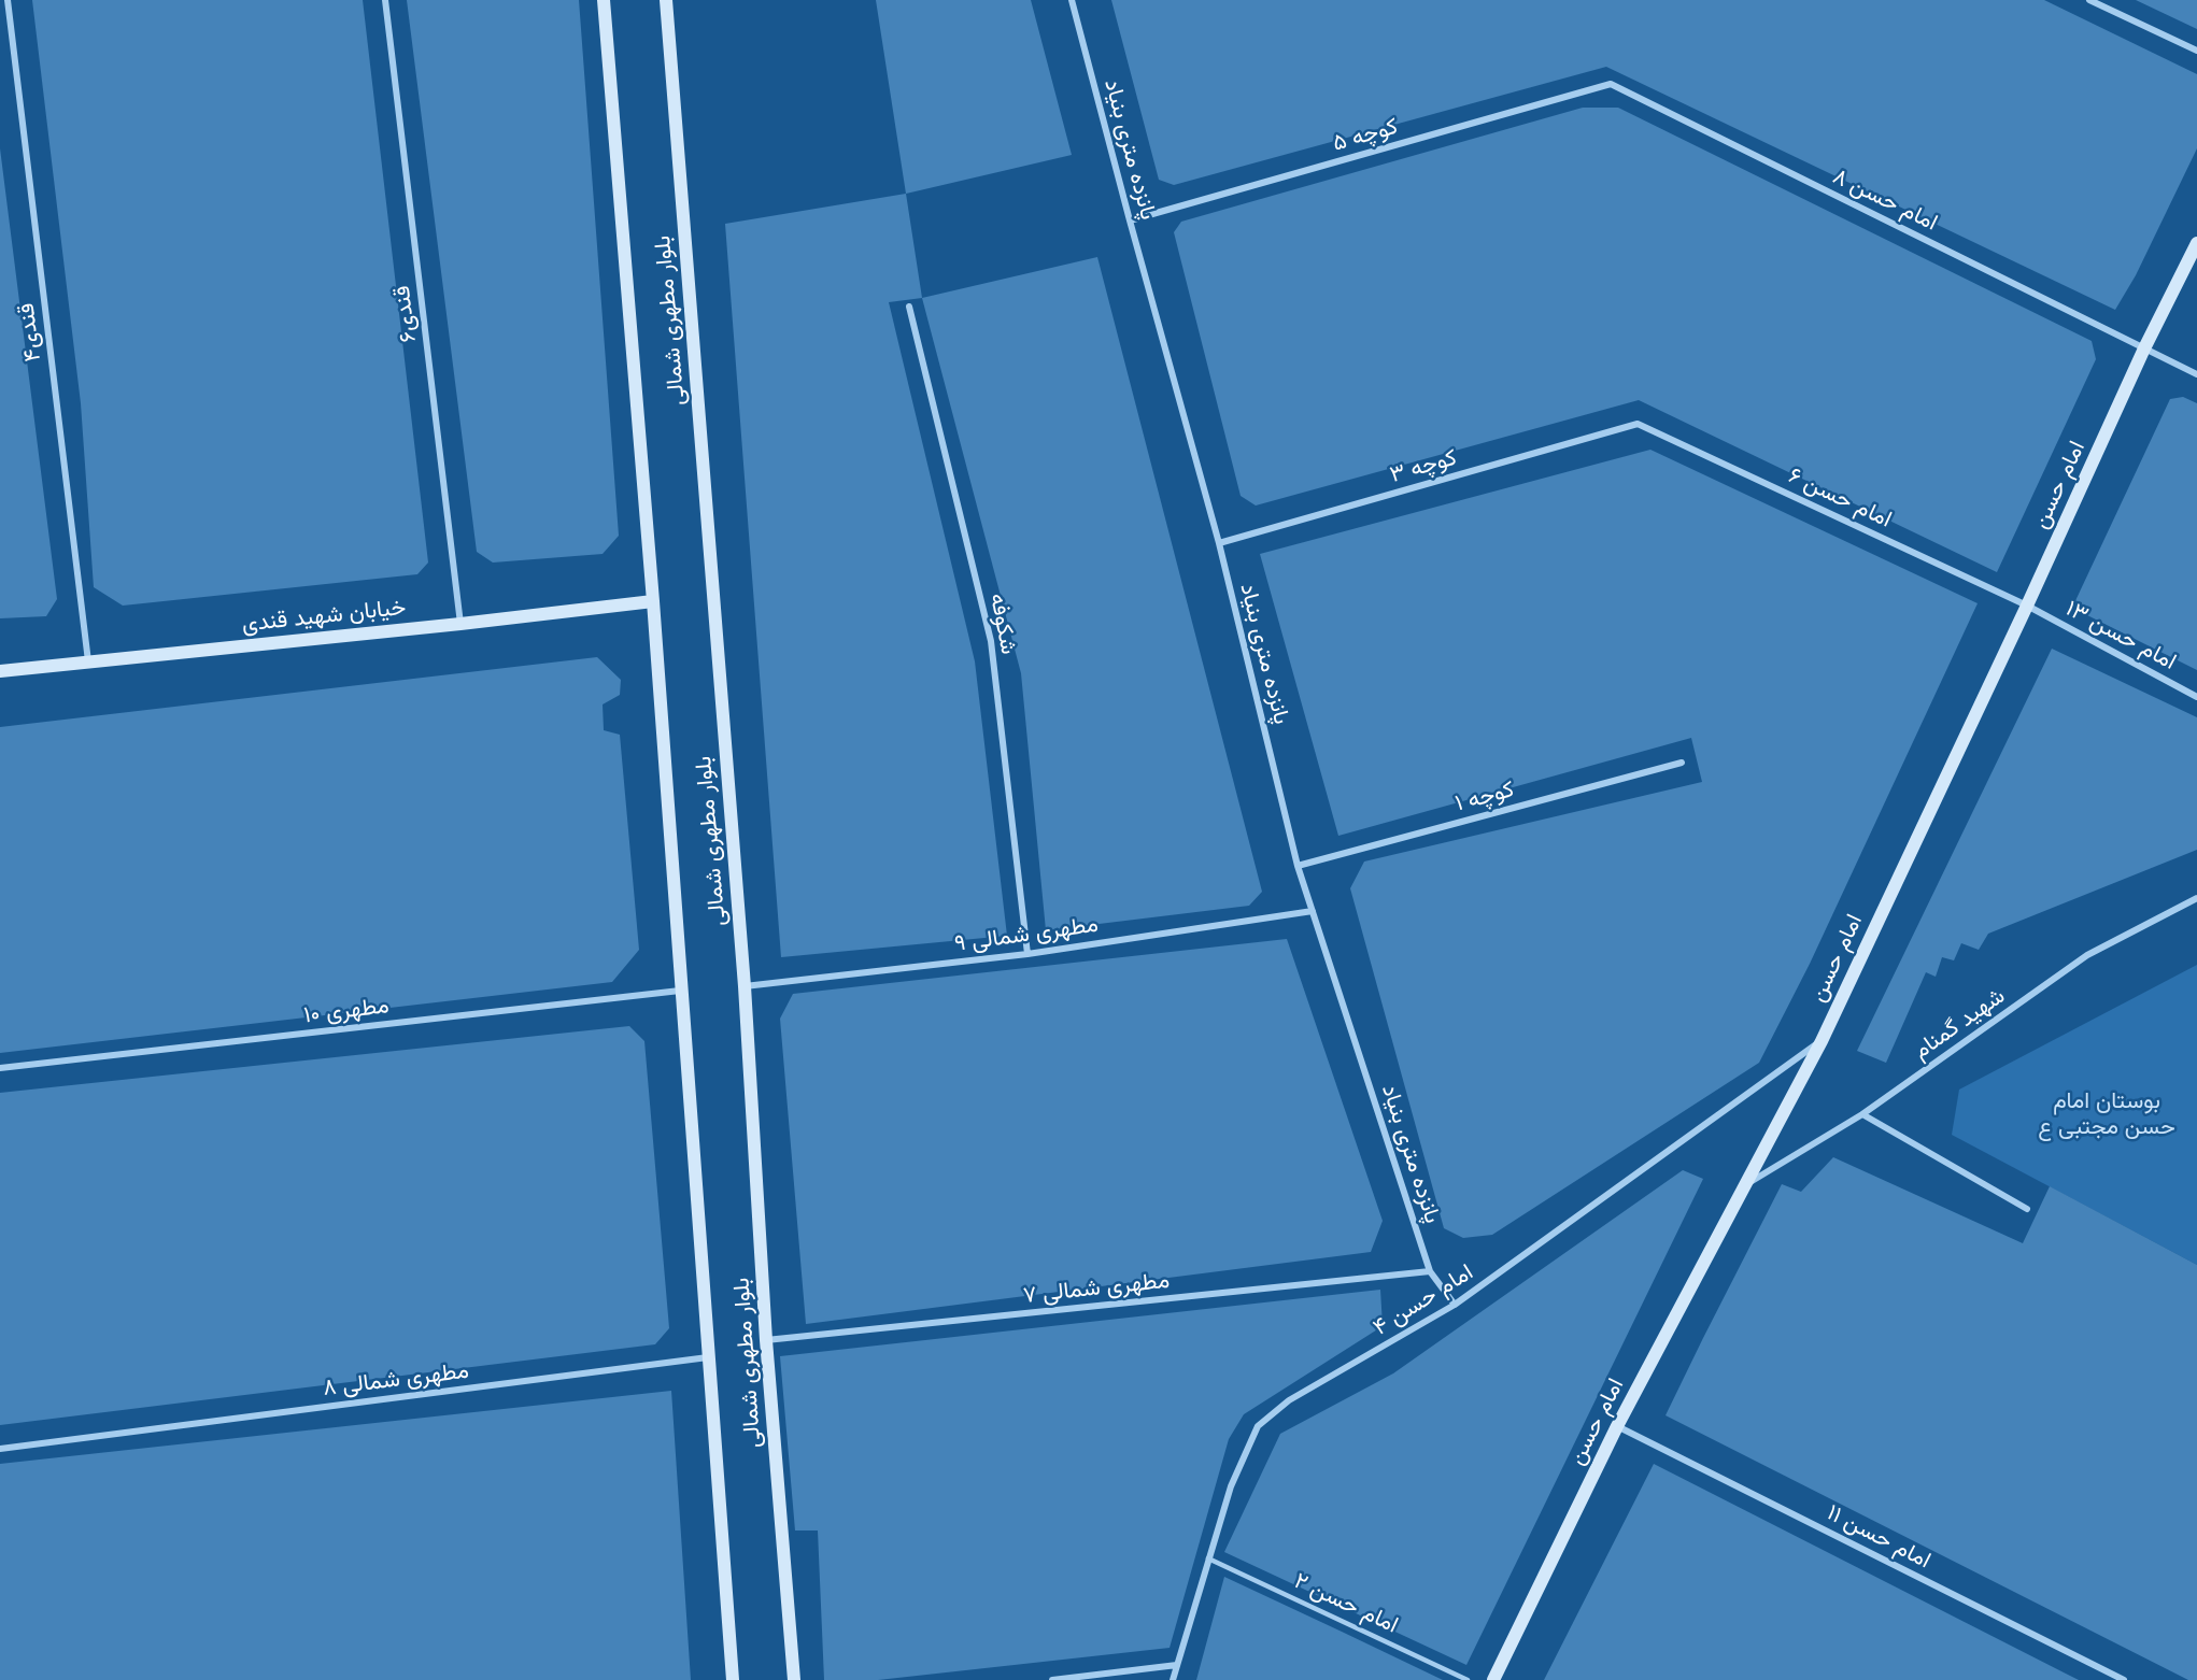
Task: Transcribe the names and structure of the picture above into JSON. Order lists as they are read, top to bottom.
{
  "streets": {
    "street": [
      "کوچه ۵",
      "پانزده متری بنیاد",
      "امام حسن ۸",
      "قندی۶",
      "بلوار مطهری شمالی",
      "قندی۴",
      "کوچه ۳",
      "امام حسن",
      "امام حسن ۶",
      "خیابان شهید قندی",
      "شکوفه",
      "امام حسن ۱۳",
      "کوچه ۱",
      "مطهری شمالی ۹",
      "مطهری ۱۰",
      "شهید گمنام",
      "مطهری شمالی ۷",
      "امام حسن ۴",
      "مطهری شمالی ۸",
      "امام حسن ۱۱"
    ],
    "lane": ["امام حسن ۲"]
  },
  "crossings": [
    ["کوچه ۵", "پانزده متری بنیاد"],
    ["کوچه ۵", "امام حسن ۸"],
    ["پانزده متری بنیاد", "کوچه ۳"],
    ["پانزده متری بنیاد", "کوچه ۱"],
    ["پانزده متری بنیاد", "مطهری شمالی ۹"],
    ["پانزده متری بنیاد", "مطهری شمالی ۷"],
    ["پانزده متری بنیاد", "امام حسن ۴"],
    ["امام حسن ۸", "امام حسن"],
    ["قندی۶", "خیابان شهید قندی"],
    ["بلوار مطهری شمالی", "خیابان شهید قندی"],
    ["بلوار مطهری شمالی", "مطهری شمالی ۹"],
    ["بلوار مطهری شمالی", "مطهری ۱۰"],
    ["بلوار مطهری شمالی", "مطهری شمالی ۷"],
    ["بلوار مطهری شمالی", "مطهری شمالی ۸"],
    ["قندی۴", "خیابان شهید قندی"],
    ["کوچه ۳", "امام حسن ۶"],
    ["امام حسن", "امام حسن ۶"],
    ["امام حسن", "امام حسن ۱۳"],
    ["امام حسن", "شهید گمنام"],
    ["امام حسن", "امام حسن ۴"],
    ["امام حسن", "امام حسن ۱۱"],
    ["امام حسن ۶", "امام حسن ۱۳"],
    ["شکوفه", "مطهری شمالی ۹"],
    ["امام حسن ۴", "امام حسن ۲"]
  ],
  "parks": ["بوستان امام حسن مجتبی ع"]
}
